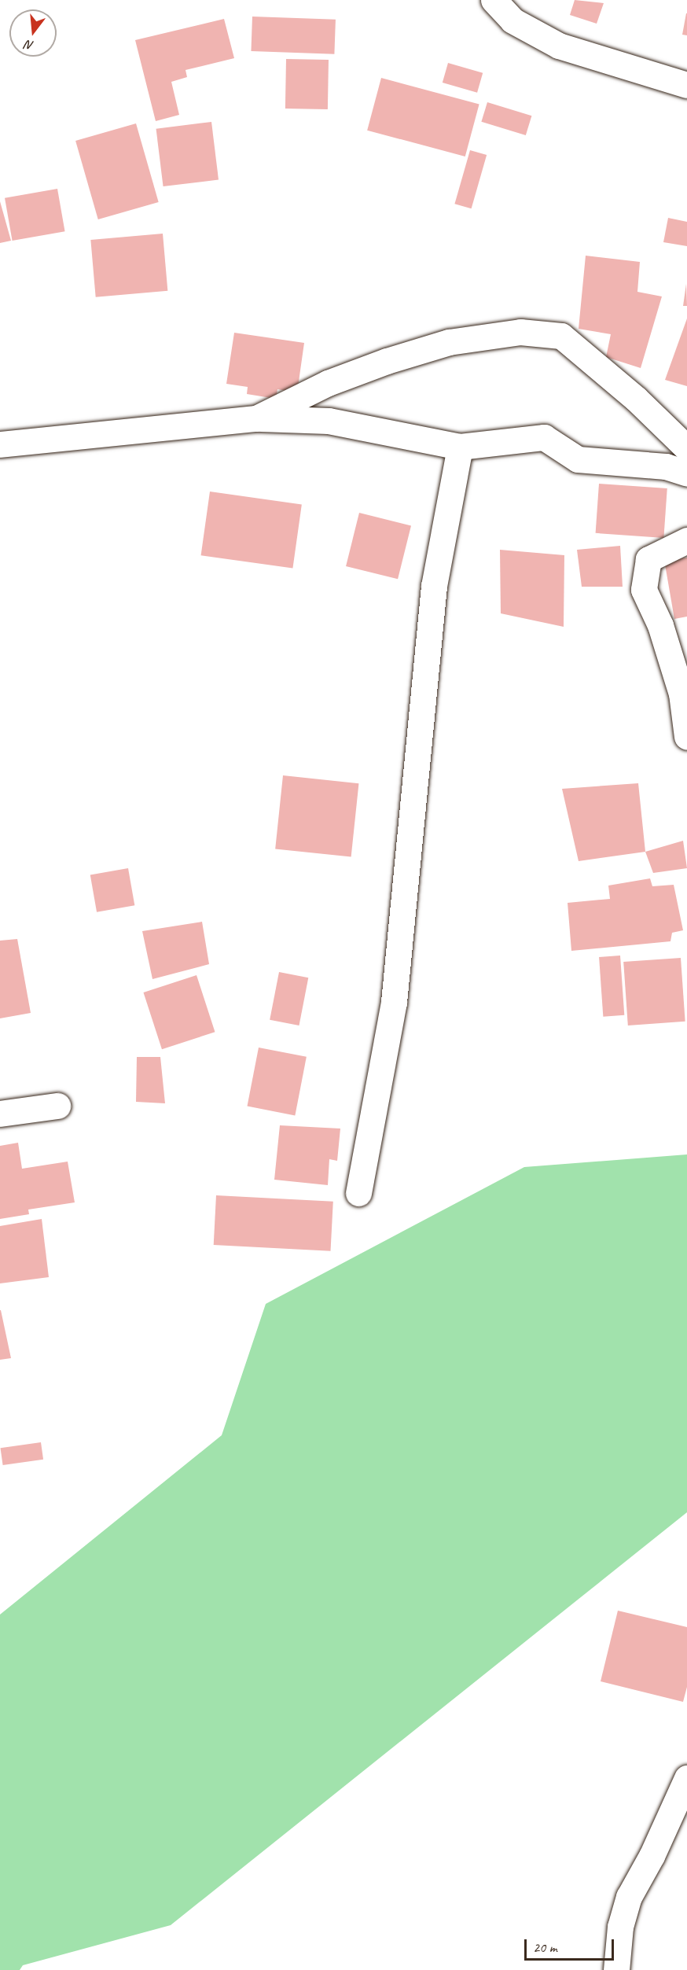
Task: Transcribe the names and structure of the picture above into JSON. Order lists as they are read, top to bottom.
{
  "scale_bar": "20 m",
  "north": "bottom"
}
